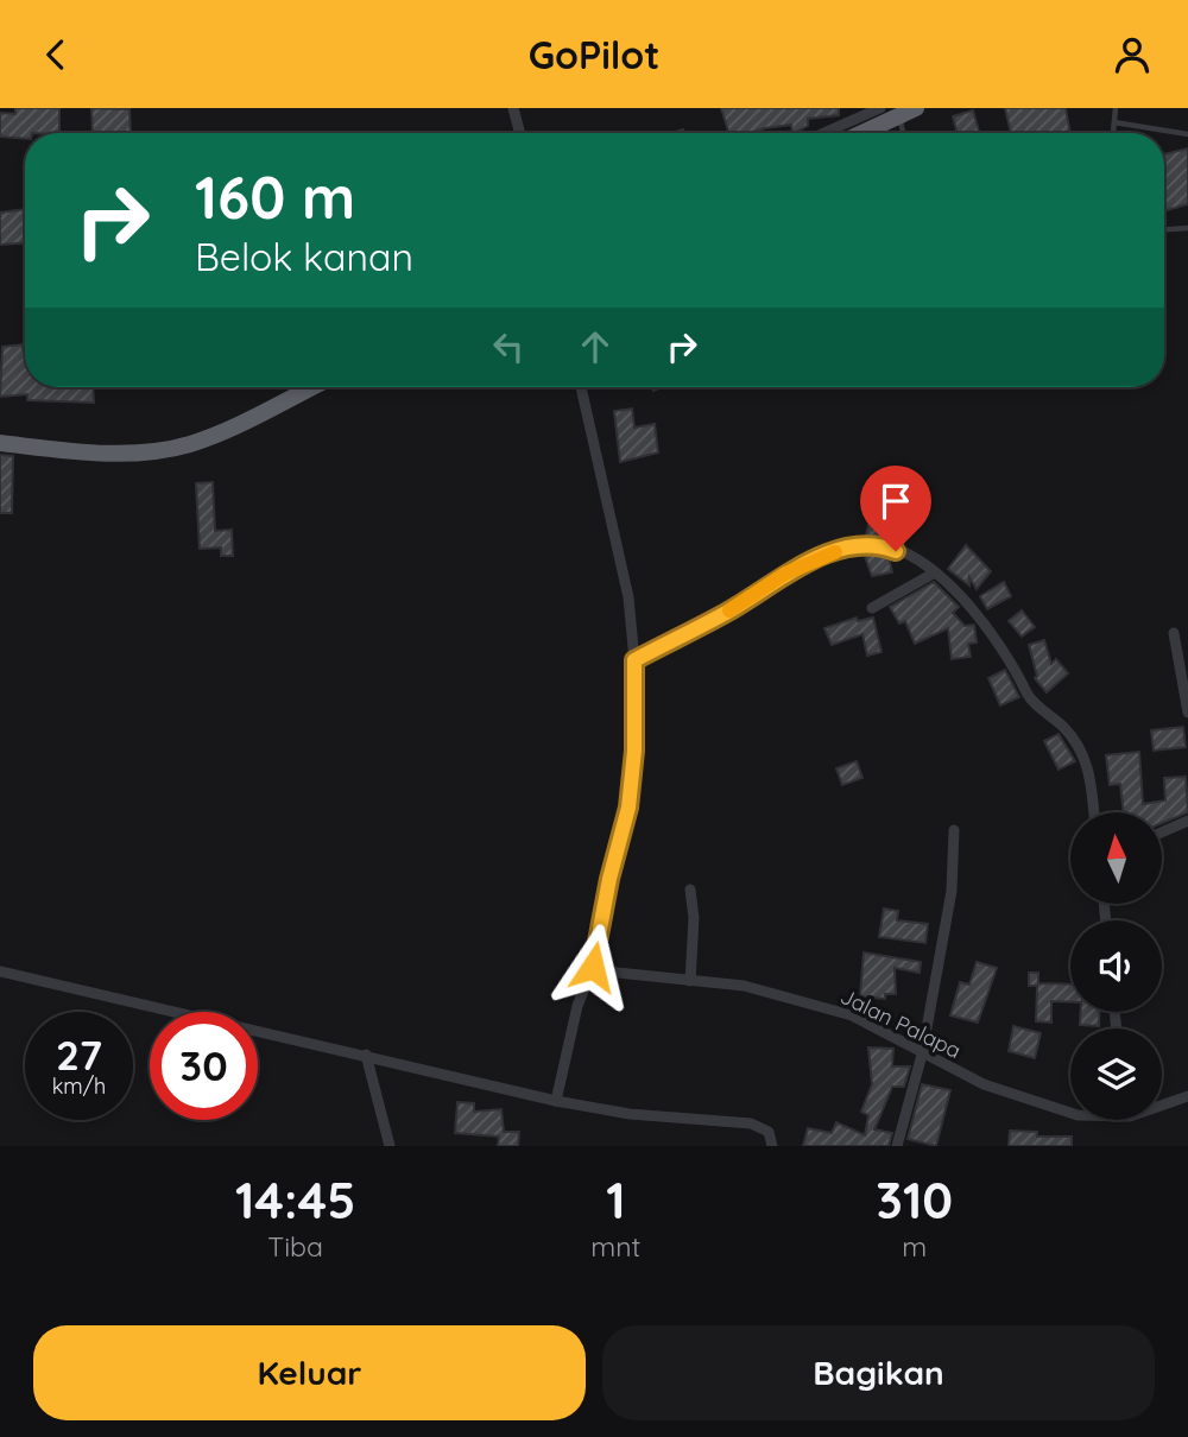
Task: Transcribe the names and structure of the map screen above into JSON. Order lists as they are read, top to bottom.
{
  "streets": {
    "street": ["Jalan Palapa"]
  },
  "north": "top",
  "page": {
    "header": "GoPilot",
    "turn": ["160 m", "Belok kanan"],
    "speed": "27 km/h",
    "limit": "30",
    "eta": [
      "14:45",
      "Tiba",
      "1",
      "mnt",
      "310",
      "m"
    ],
    "buttons": ["Keluar", "Bagikan"]
  }
}
